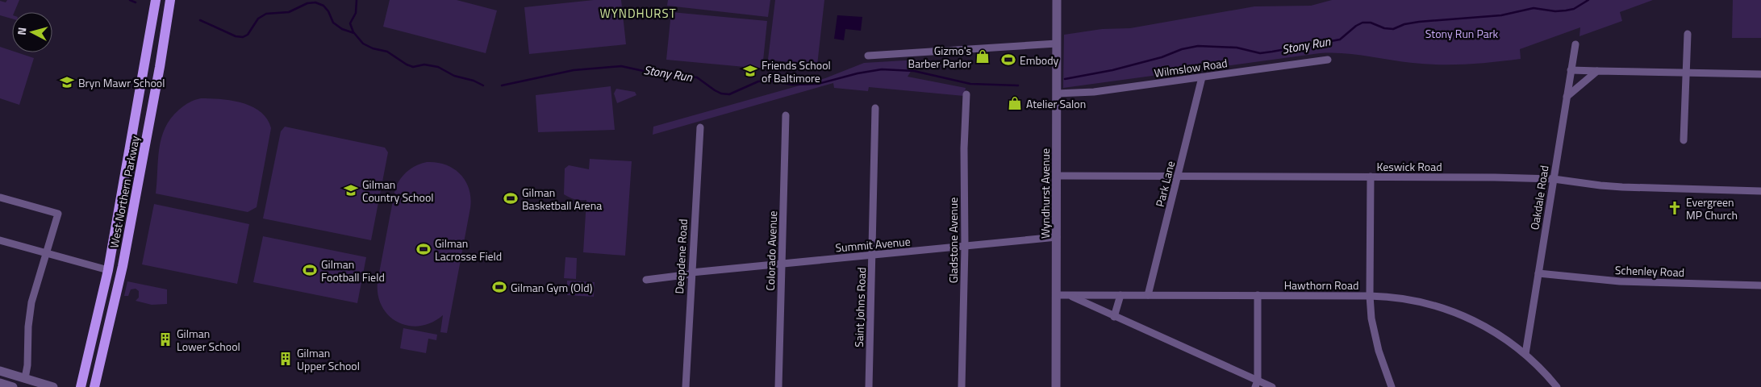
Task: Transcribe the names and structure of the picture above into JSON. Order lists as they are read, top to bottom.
{
  "streets": {
    "main road": ["West Northern Parkway"],
    "street": [
      "Wilmslow Road",
      "Keswick Road",
      "Park Lane",
      "Wyndhurst Avenue",
      "Oakdale Road",
      "Gladstone Avenue",
      "Summit Avenue",
      "Colorado Avenue",
      "Deepdene Road",
      "Schenley Road",
      "Hawthorn Road",
      "Saint Johns Road"
    ]
  },
  "crossings": [
    ["Wilmslow Road", "Park Lane"],
    ["Wilmslow Road", "Wyndhurst Avenue"],
    ["Keswick Road", "Park Lane"],
    ["Keswick Road", "Wyndhurst Avenue"],
    ["Keswick Road", "Oakdale Road"],
    ["Park Lane", "Hawthorn Road"],
    ["Wyndhurst Avenue", "Summit Avenue"],
    ["Wyndhurst Avenue", "Hawthorn Road"],
    ["Oakdale Road", "Schenley Road"],
    ["Oakdale Road", "Hawthorn Road"],
    ["Gladstone Avenue", "Summit Avenue"],
    ["Summit Avenue", "Colorado Avenue"],
    ["Summit Avenue", "Deepdene Road"],
    ["Summit Avenue", "Saint Johns Road"]
  ],
  "districts": ["WYNDHURST"],
  "water": ["Stony Run"],
  "parks": ["Stony Run Park"],
  "places": {
    "shop": ["Gizmo's Barber Parlor", "Atelier Salon"],
    "sports": [
      "Embody",
      "Gilman Basketball Arena",
      "Gilman Lacrosse Field",
      "Gilman Football Field",
      "Gilman Gym (Old)"
    ],
    "school or university": ["Friends School of Baltimore", "Bryn Mawr School", "Gilman Country School"],
    "church": ["Evergreen MP Church"],
    "building": ["Gilman Lower School", "Gilman Upper School"]
  },
  "north": "left"
}
